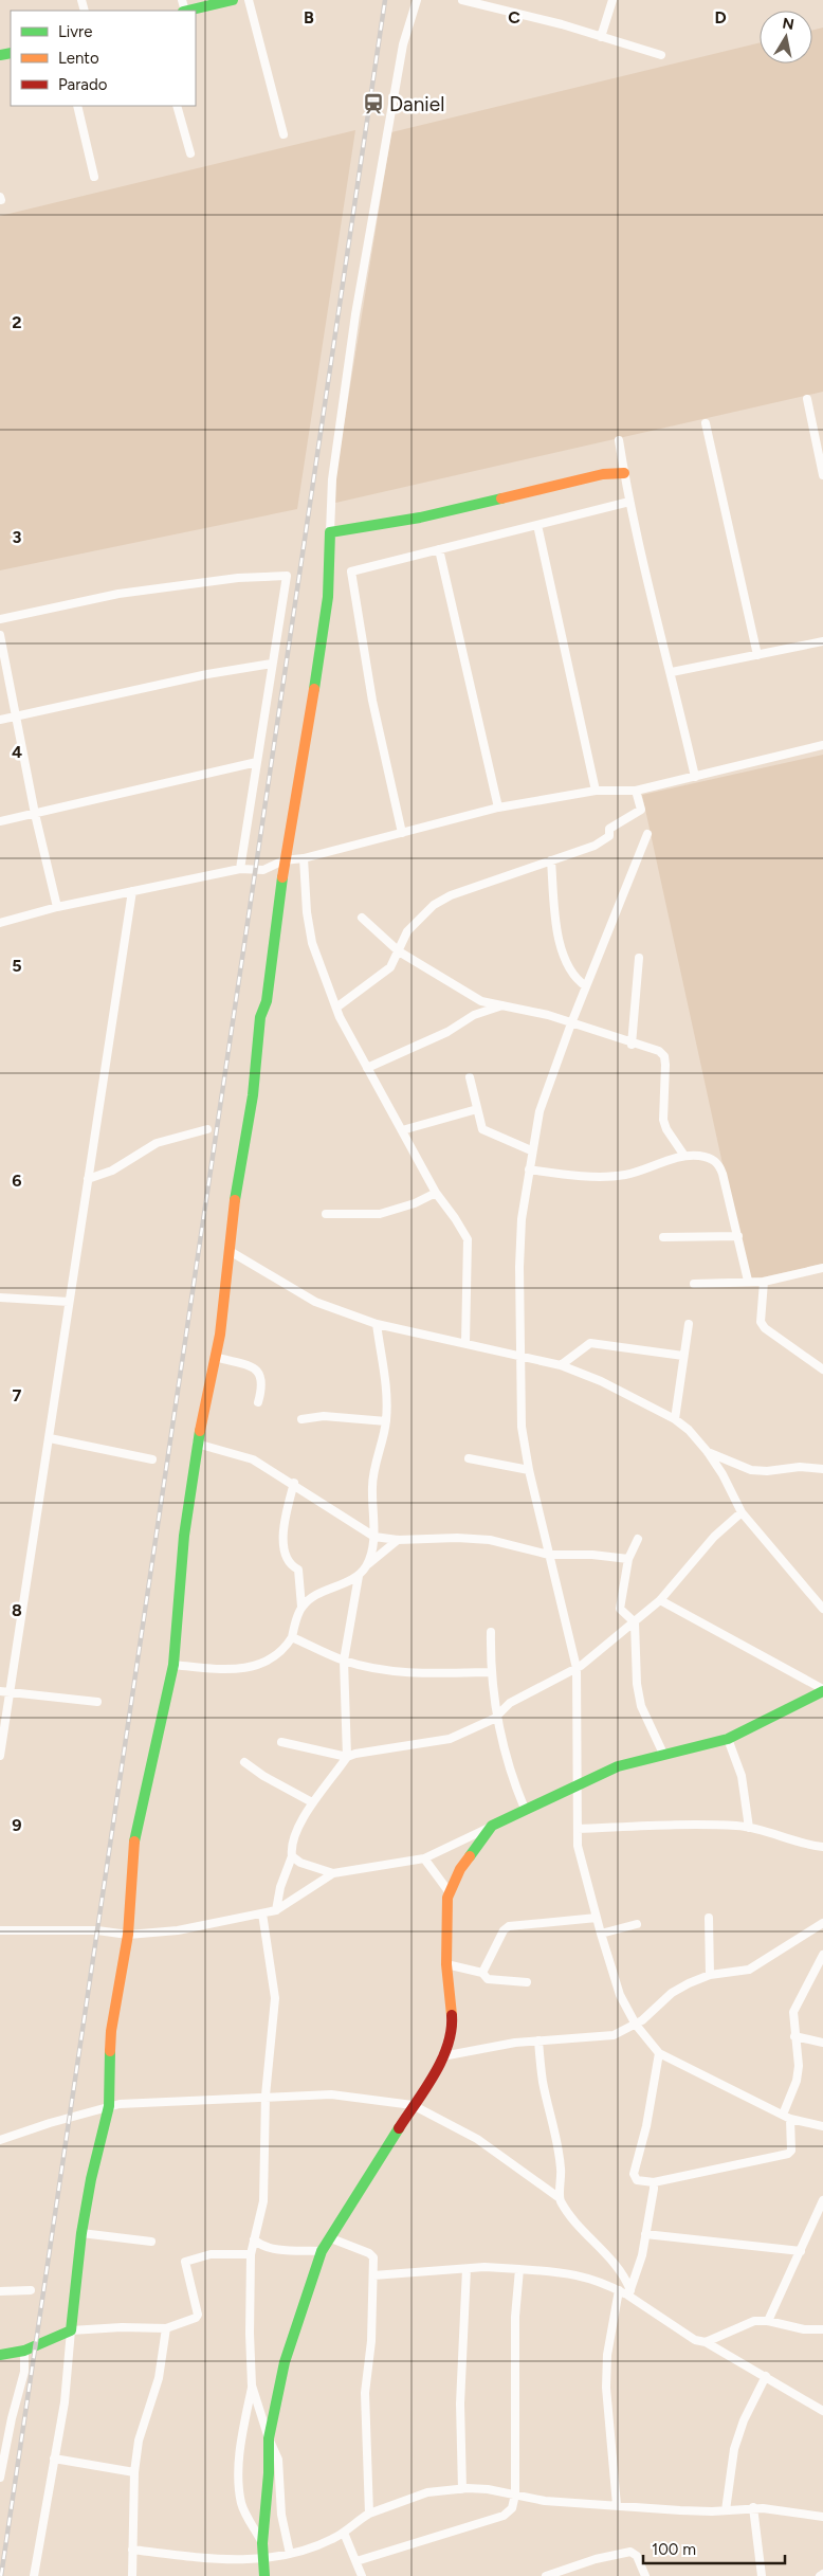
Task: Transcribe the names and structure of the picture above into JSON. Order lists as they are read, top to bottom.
{
  "places": {
    "station": ["Daniel"]
  },
  "legend": ["Livre", "Lento", "Parado"],
  "scale_bar": "100 m",
  "north": "top",
  "grid": {
    "columns": ["B", "C", "D"],
    "rows": [
      "2",
      "3",
      "4",
      "5",
      "6",
      "7",
      "8",
      "9"
    ]
  }
}
